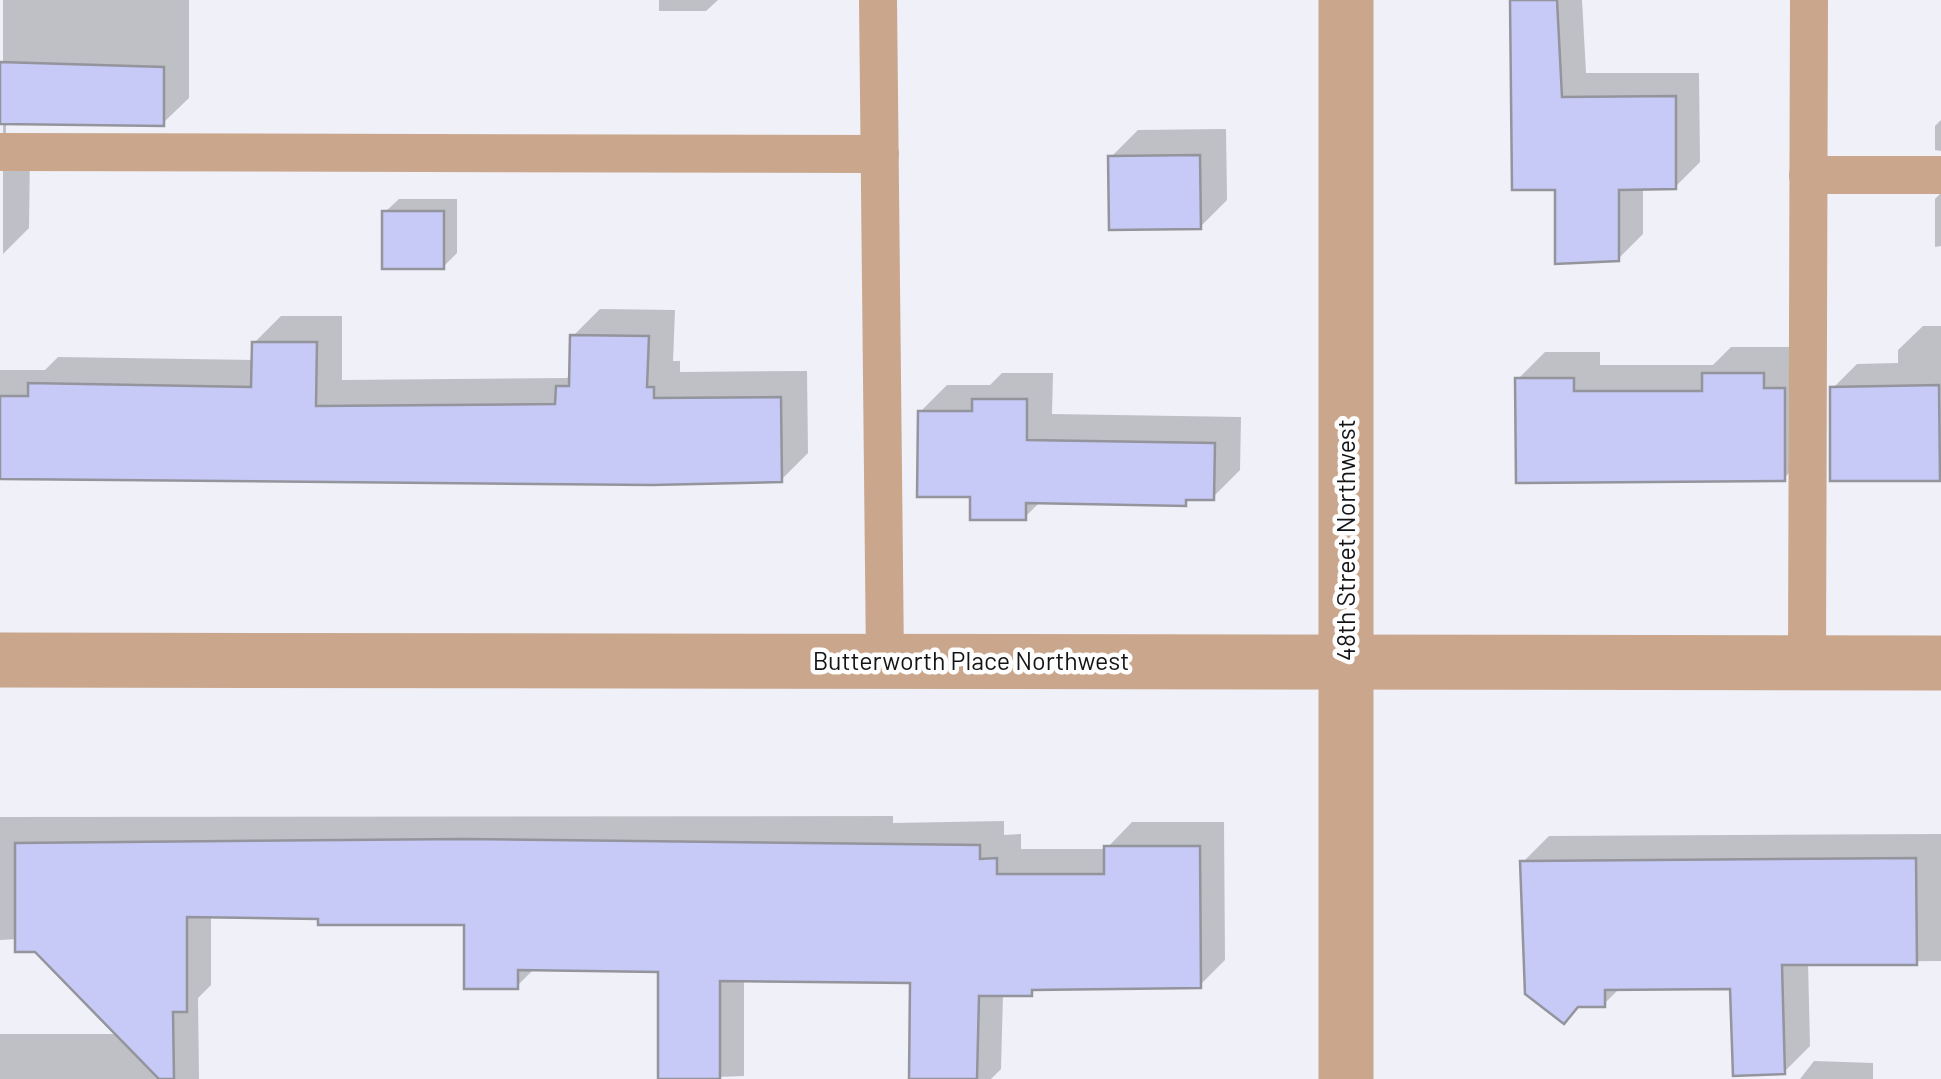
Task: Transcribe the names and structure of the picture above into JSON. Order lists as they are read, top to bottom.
{
  "streets": {
    "street": ["48th Street Northwest", "Butterworth Place Northwest"]
  },
  "crossings": [
    ["48th Street Northwest", "Butterworth Place Northwest"]
  ]
}
